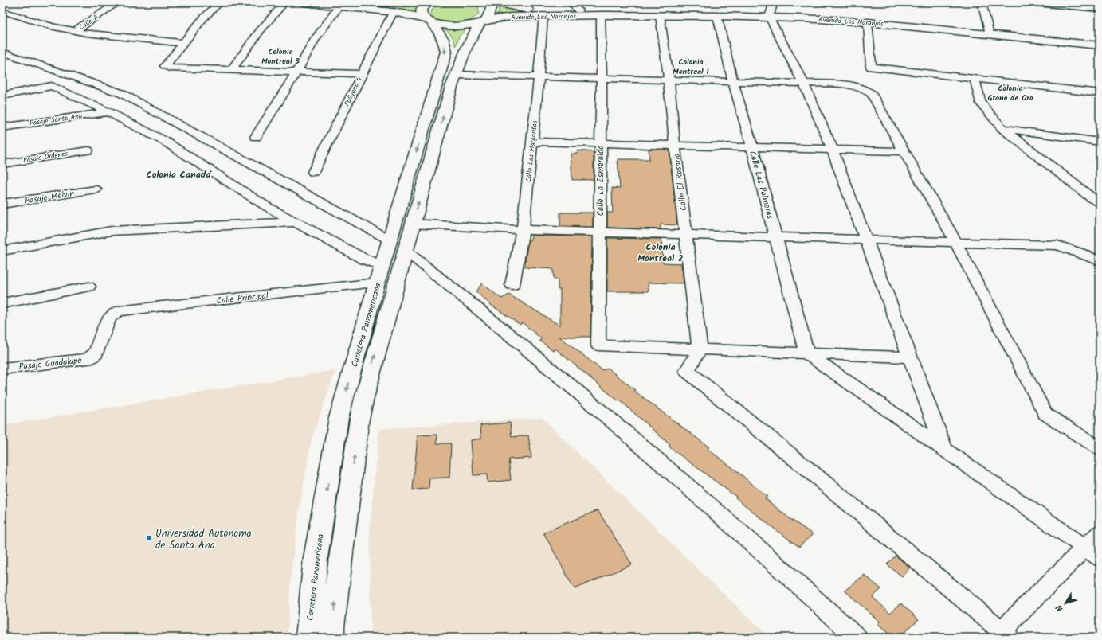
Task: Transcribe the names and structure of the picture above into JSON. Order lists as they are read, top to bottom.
{
  "streets": {
    "main road": ["Avenida Los Naranjos", "Carretera Panamericana"],
    "street": [
      "Calle A",
      "Poligono 4",
      "Pasaje Santa Ana",
      "Calle Las Margaritas",
      "Pasaje Órdenes",
      "Calle La Esmeralda",
      "Calle El Rosario",
      "Calle Las Palmeras",
      "Pasaje Melvin",
      "Calle Principal",
      "Pasaje Guadalupe"
    ]
  },
  "crossings": [
    ["Avenida Los Naranjos", "Poligono 4"],
    ["Avenida Los Naranjos", "Calle Las Margaritas"],
    ["Avenida Los Naranjos", "Calle La Esmeralda"],
    ["Avenida Los Naranjos", "Calle El Rosario"],
    ["Avenida Los Naranjos", "Calle Las Palmeras"],
    ["Avenida Los Naranjos", "Carretera Panamericana"],
    ["Calle La Esmeralda", "Calle El Rosario"],
    ["Calle Principal", "Carretera Panamericana"],
    ["Calle Principal", "Pasaje Guadalupe"]
  ],
  "districts": [
    "Colonia Montreal 3",
    "Colonia Montreal 1",
    "Colonia Grano de Oro",
    "Colonia Canadá",
    "Colonia Montreal 2"
  ],
  "places": ["Universidad Autonoma de Santa Ana"],
  "north": "bottom left"
}
